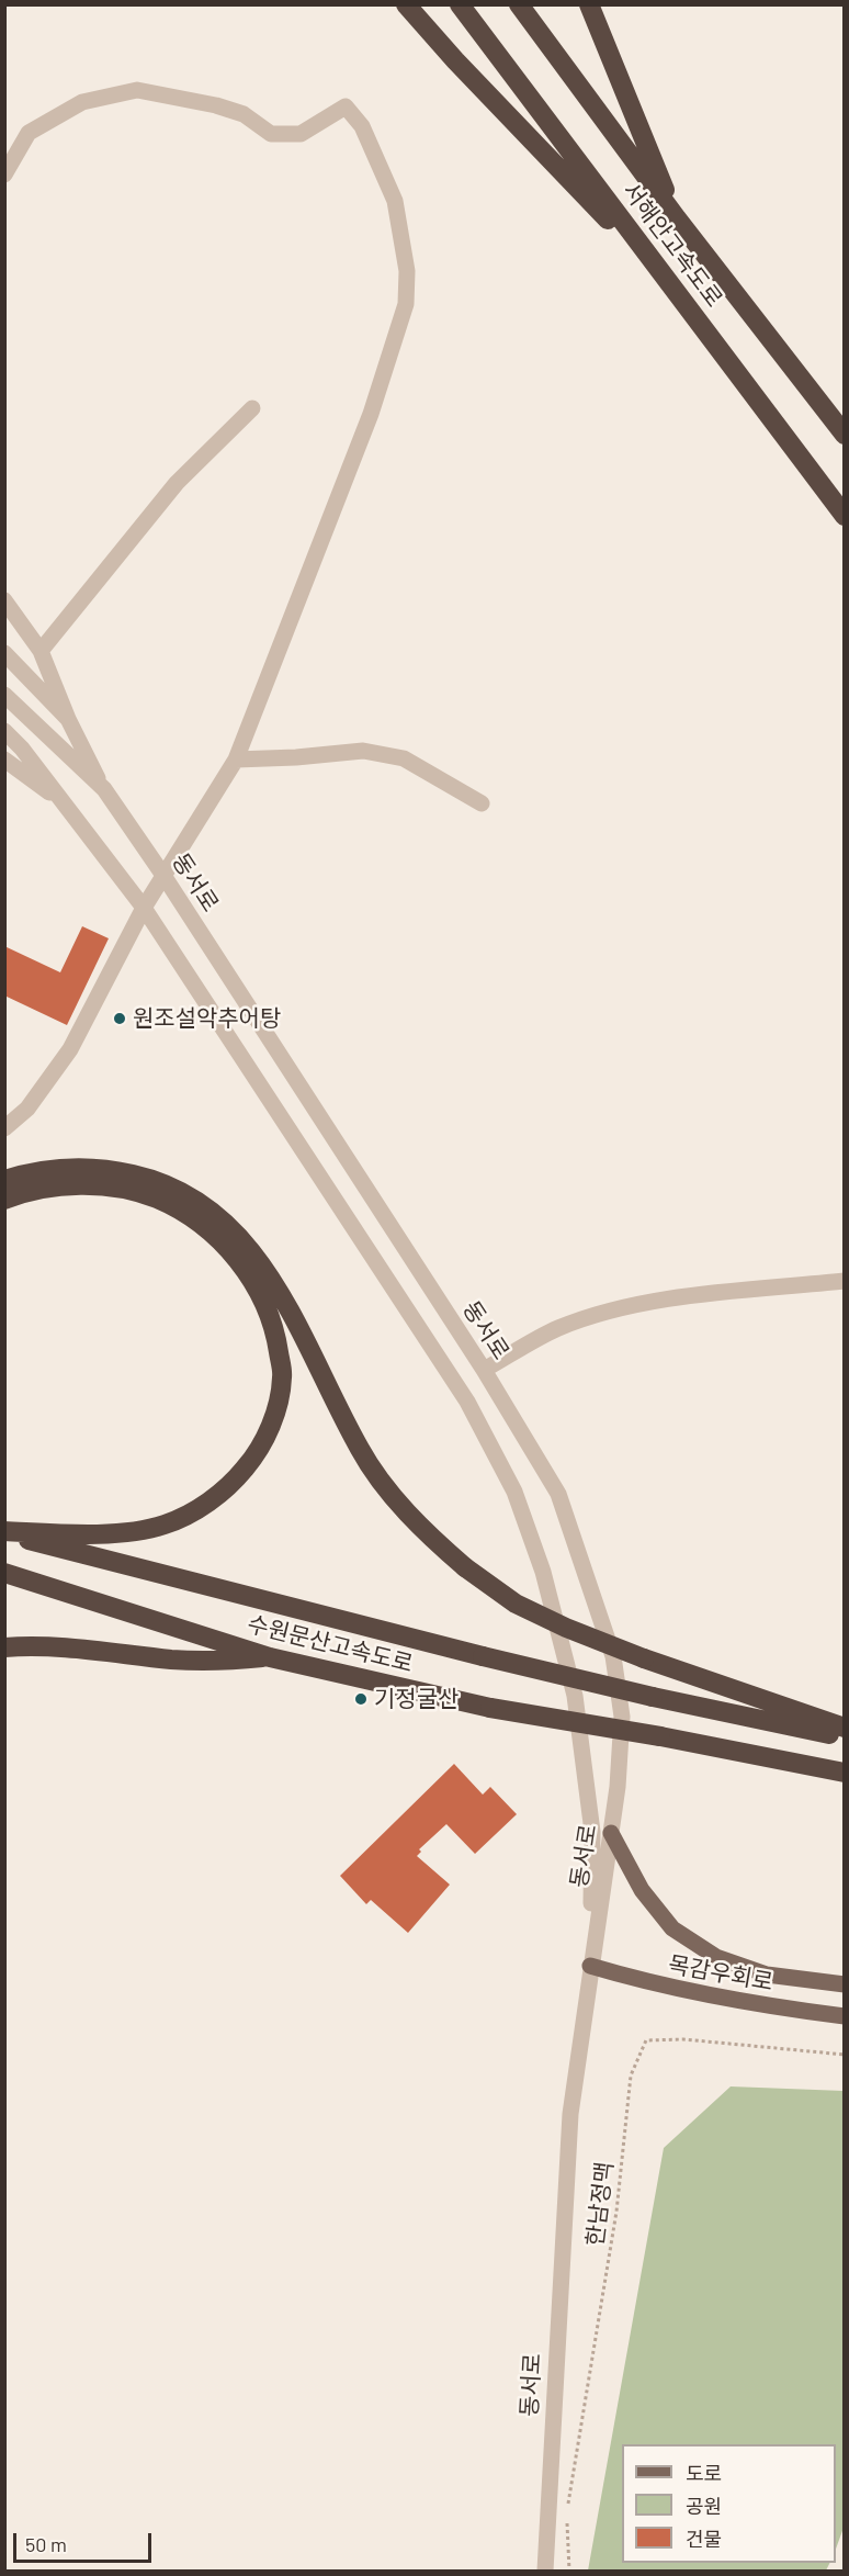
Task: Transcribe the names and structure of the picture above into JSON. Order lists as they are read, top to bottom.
{
  "streets": {
    "highway": ["서해안고속도로", "수원문산고속도로"],
    "main road": ["목감우회로"],
    "street": ["동서로"],
    "path": ["한남정맥"]
  },
  "crossings": [
    ["동서로", "목감우회로"]
  ],
  "places": ["원조설악추어탕", "기정굴산"],
  "legend": ["도로", "공원", "건물"],
  "scale_bar": "50 m"
}
